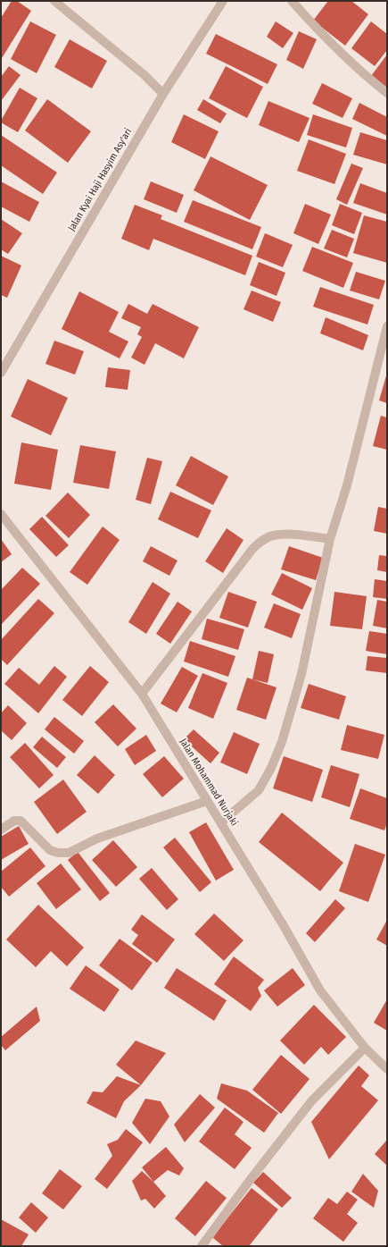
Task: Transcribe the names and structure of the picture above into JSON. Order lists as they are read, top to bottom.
{
  "streets": {
    "street": ["Jalan Kyai Haji Hasyim Asy'ari", "Jalan Mohammad Nurjaki"]
  }
}
